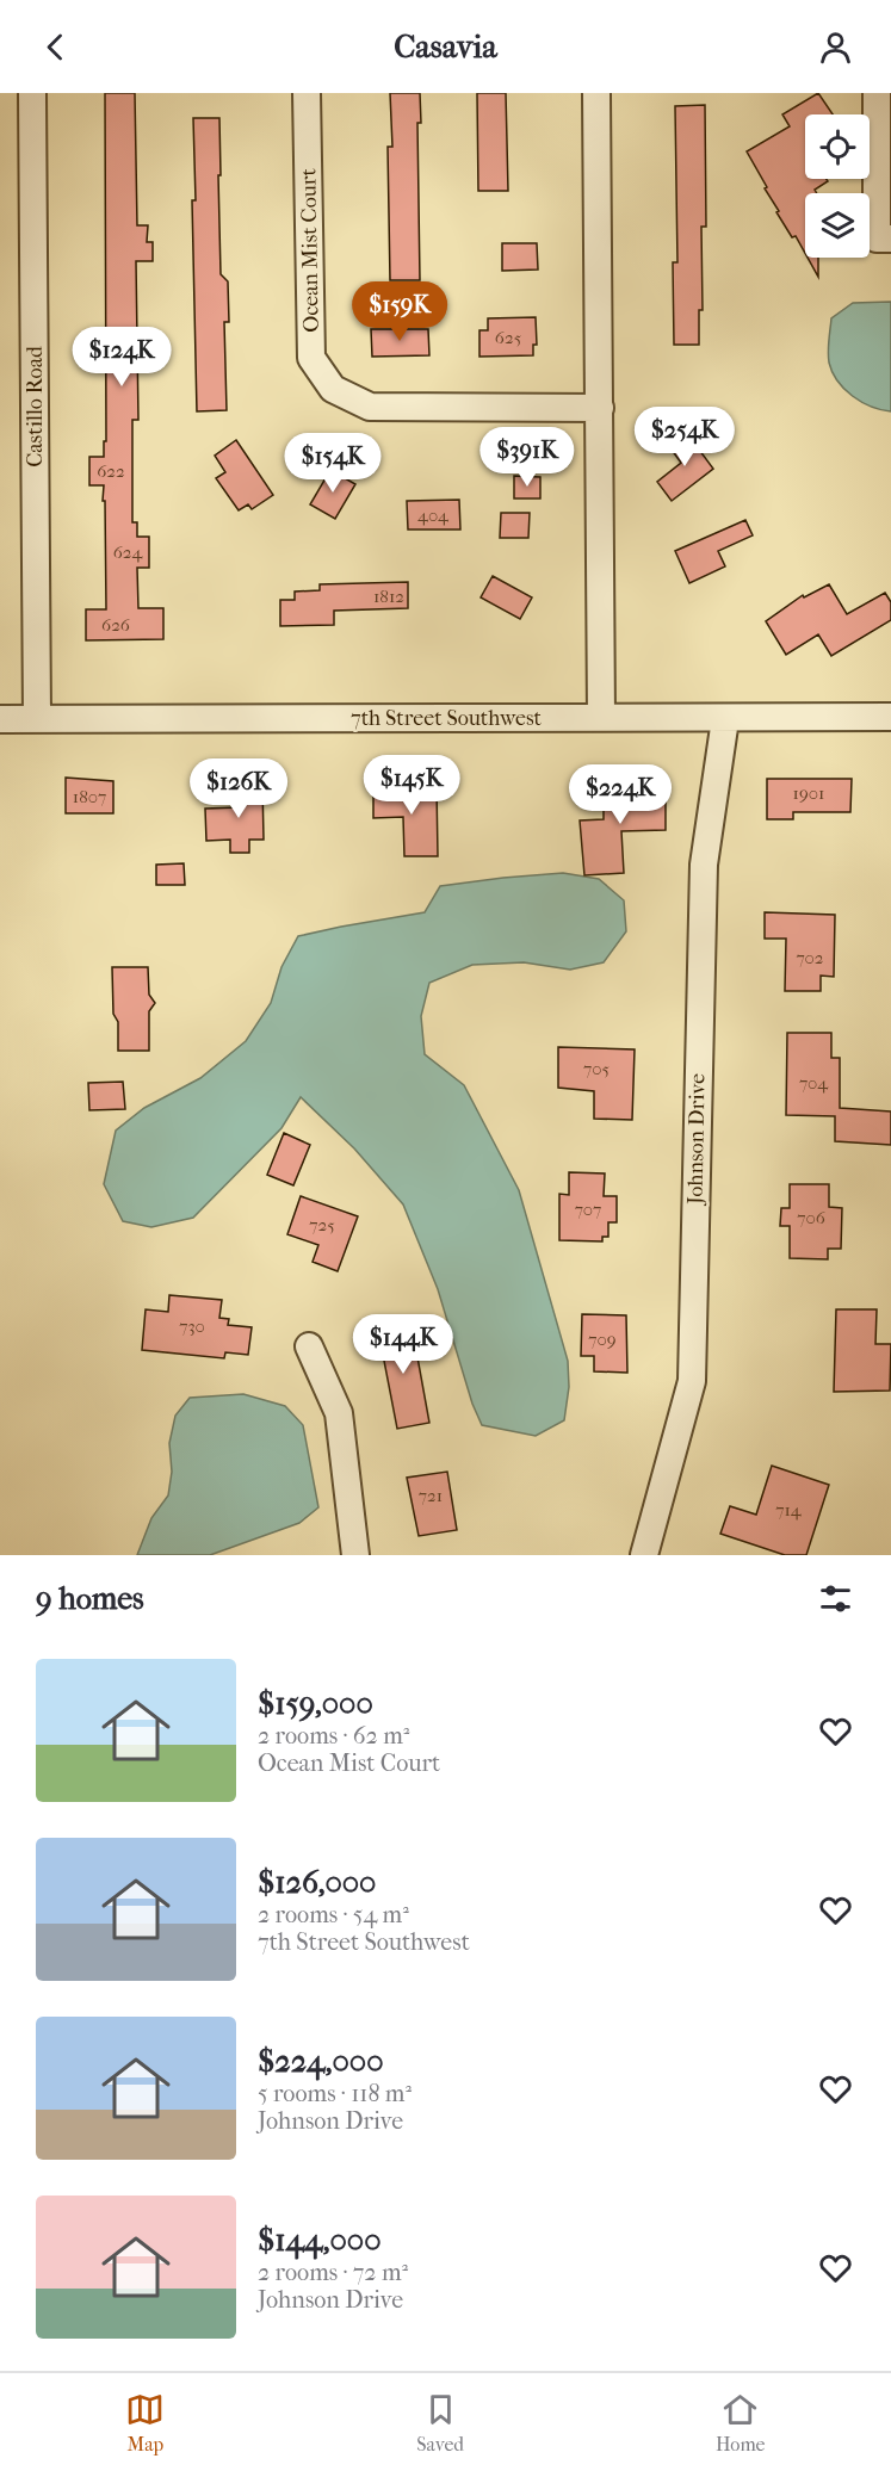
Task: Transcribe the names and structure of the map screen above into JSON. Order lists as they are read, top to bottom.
{
  "streets": {
    "street": [
      "Ocean Mist Court",
      "Castillo Road",
      "7th Street Southwest",
      "Johnson Drive"
    ]
  },
  "crossings": [
    ["Castillo Road", "7th Street Southwest"],
    ["7th Street Southwest", "Johnson Drive"]
  ],
  "house_numbers": [
    "625",
    "622",
    "404",
    "624",
    "1812",
    "626",
    "1901",
    "1807",
    "702",
    "705",
    "704",
    "707",
    "706",
    "725",
    "730",
    "709",
    "721",
    "714"
  ],
  "page": {
    "header": "Casavia",
    "price": [
      "$159K",
      "$124K",
      "$254K",
      "$391K",
      "$154K",
      "$145K",
      "$126K",
      "$224K",
      "$144K"
    ],
    "heading": "9 homes",
    "list": [
      {
        "name": "$159,000",
        "note": "2 rooms · 62 m² · Ocean Mist Court"
      },
      {
        "name": "$126,000",
        "note": "2 rooms · 54 m² · 7th Street Southwest"
      },
      {
        "name": "$224,000",
        "note": "5 rooms · 118 m² · Johnson Drive"
      },
      {
        "name": "$144,000",
        "note": "2 rooms · 72 m² · Johnson Drive"
      }
    ],
    "tabs": ["Map", "Saved", "Home"]
  }
}
